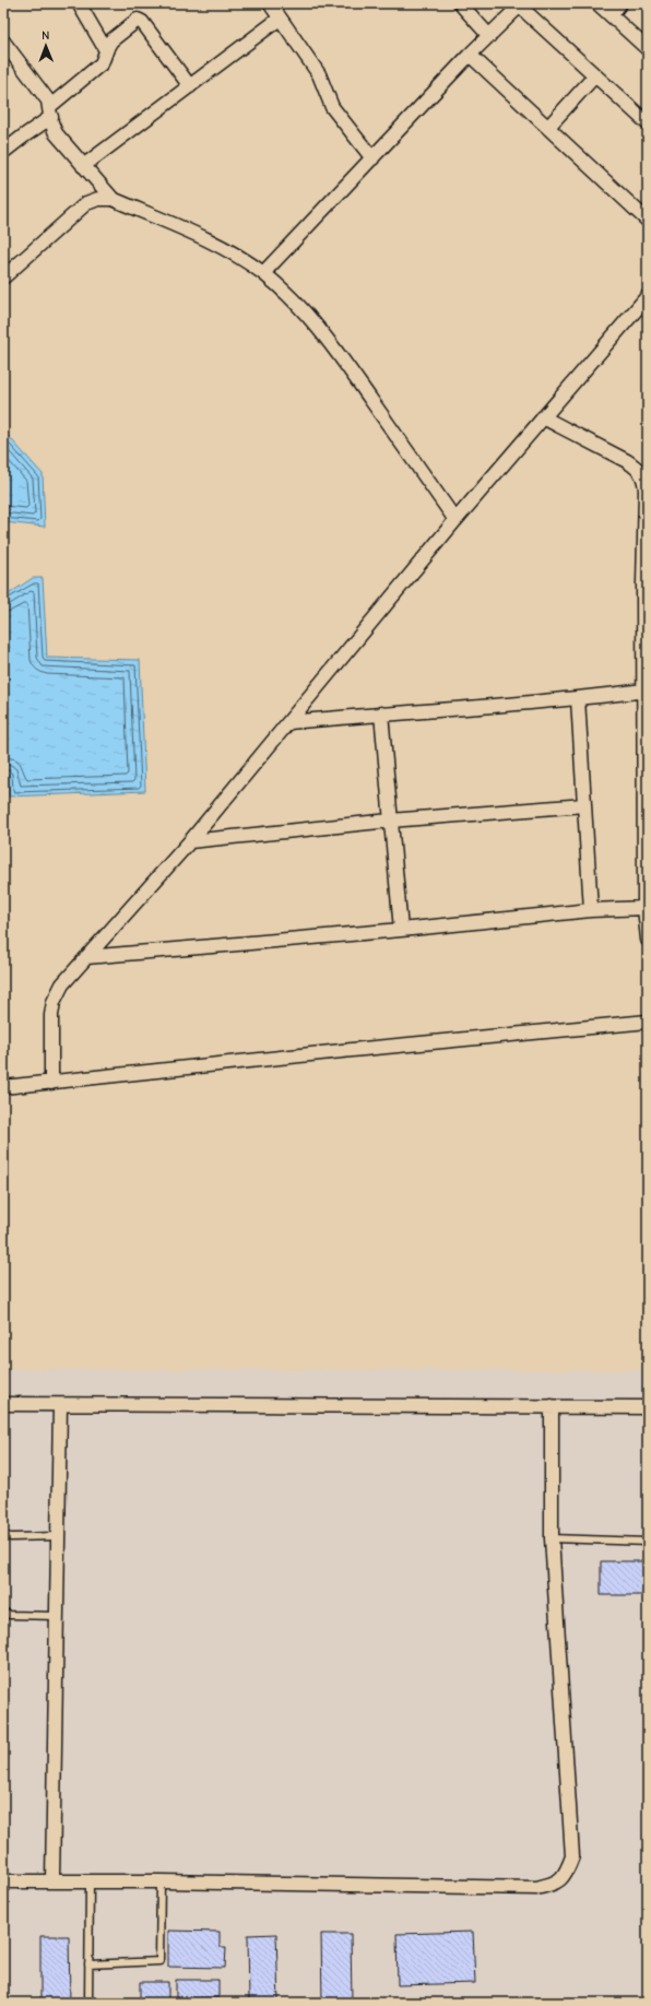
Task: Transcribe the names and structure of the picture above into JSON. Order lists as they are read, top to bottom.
{
  "north": "top"
}
